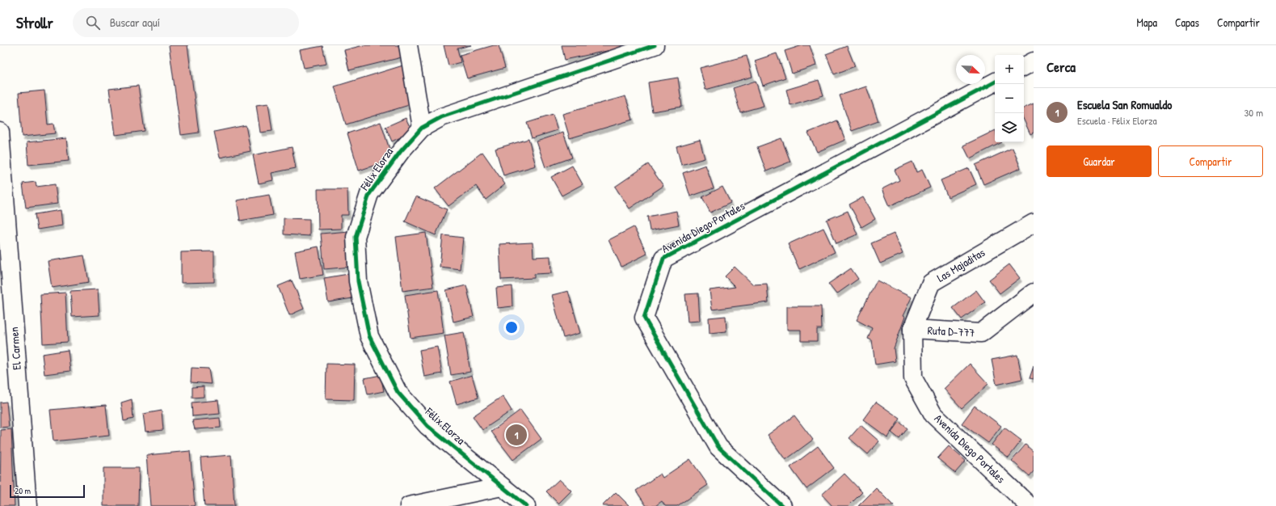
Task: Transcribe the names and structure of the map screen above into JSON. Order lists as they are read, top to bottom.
{
  "streets": {
    "street": [
      "Félix Elorza",
      "Avenida Diego Portales",
      "Las Majaditas",
      "Ruta D-777",
      "El Carmen"
    ]
  },
  "crossings": [
    ["Avenida Diego Portales", "Las Majaditas"],
    ["Avenida Diego Portales", "Ruta D-777"],
    ["Las Majaditas", "Ruta D-777"]
  ],
  "scale_bar": "20 m",
  "north": "bottom right",
  "page": {
    "header": "Strollr",
    "search": "Buscar aquí",
    "nav": ["Mapa", "Capas", "Compartir"],
    "heading": "Cerca",
    "map_buttons": ["+", "−"],
    "list": [
      {
        "mark": "1",
        "name": "Escuela San Romualdo",
        "note": "Escuela · Félix Elorza",
        "value": "30 m"
      }
    ],
    "buttons": ["Guardar", "Compartir"],
    "pins": "1",
    "scale": "20 m"
  }
}
